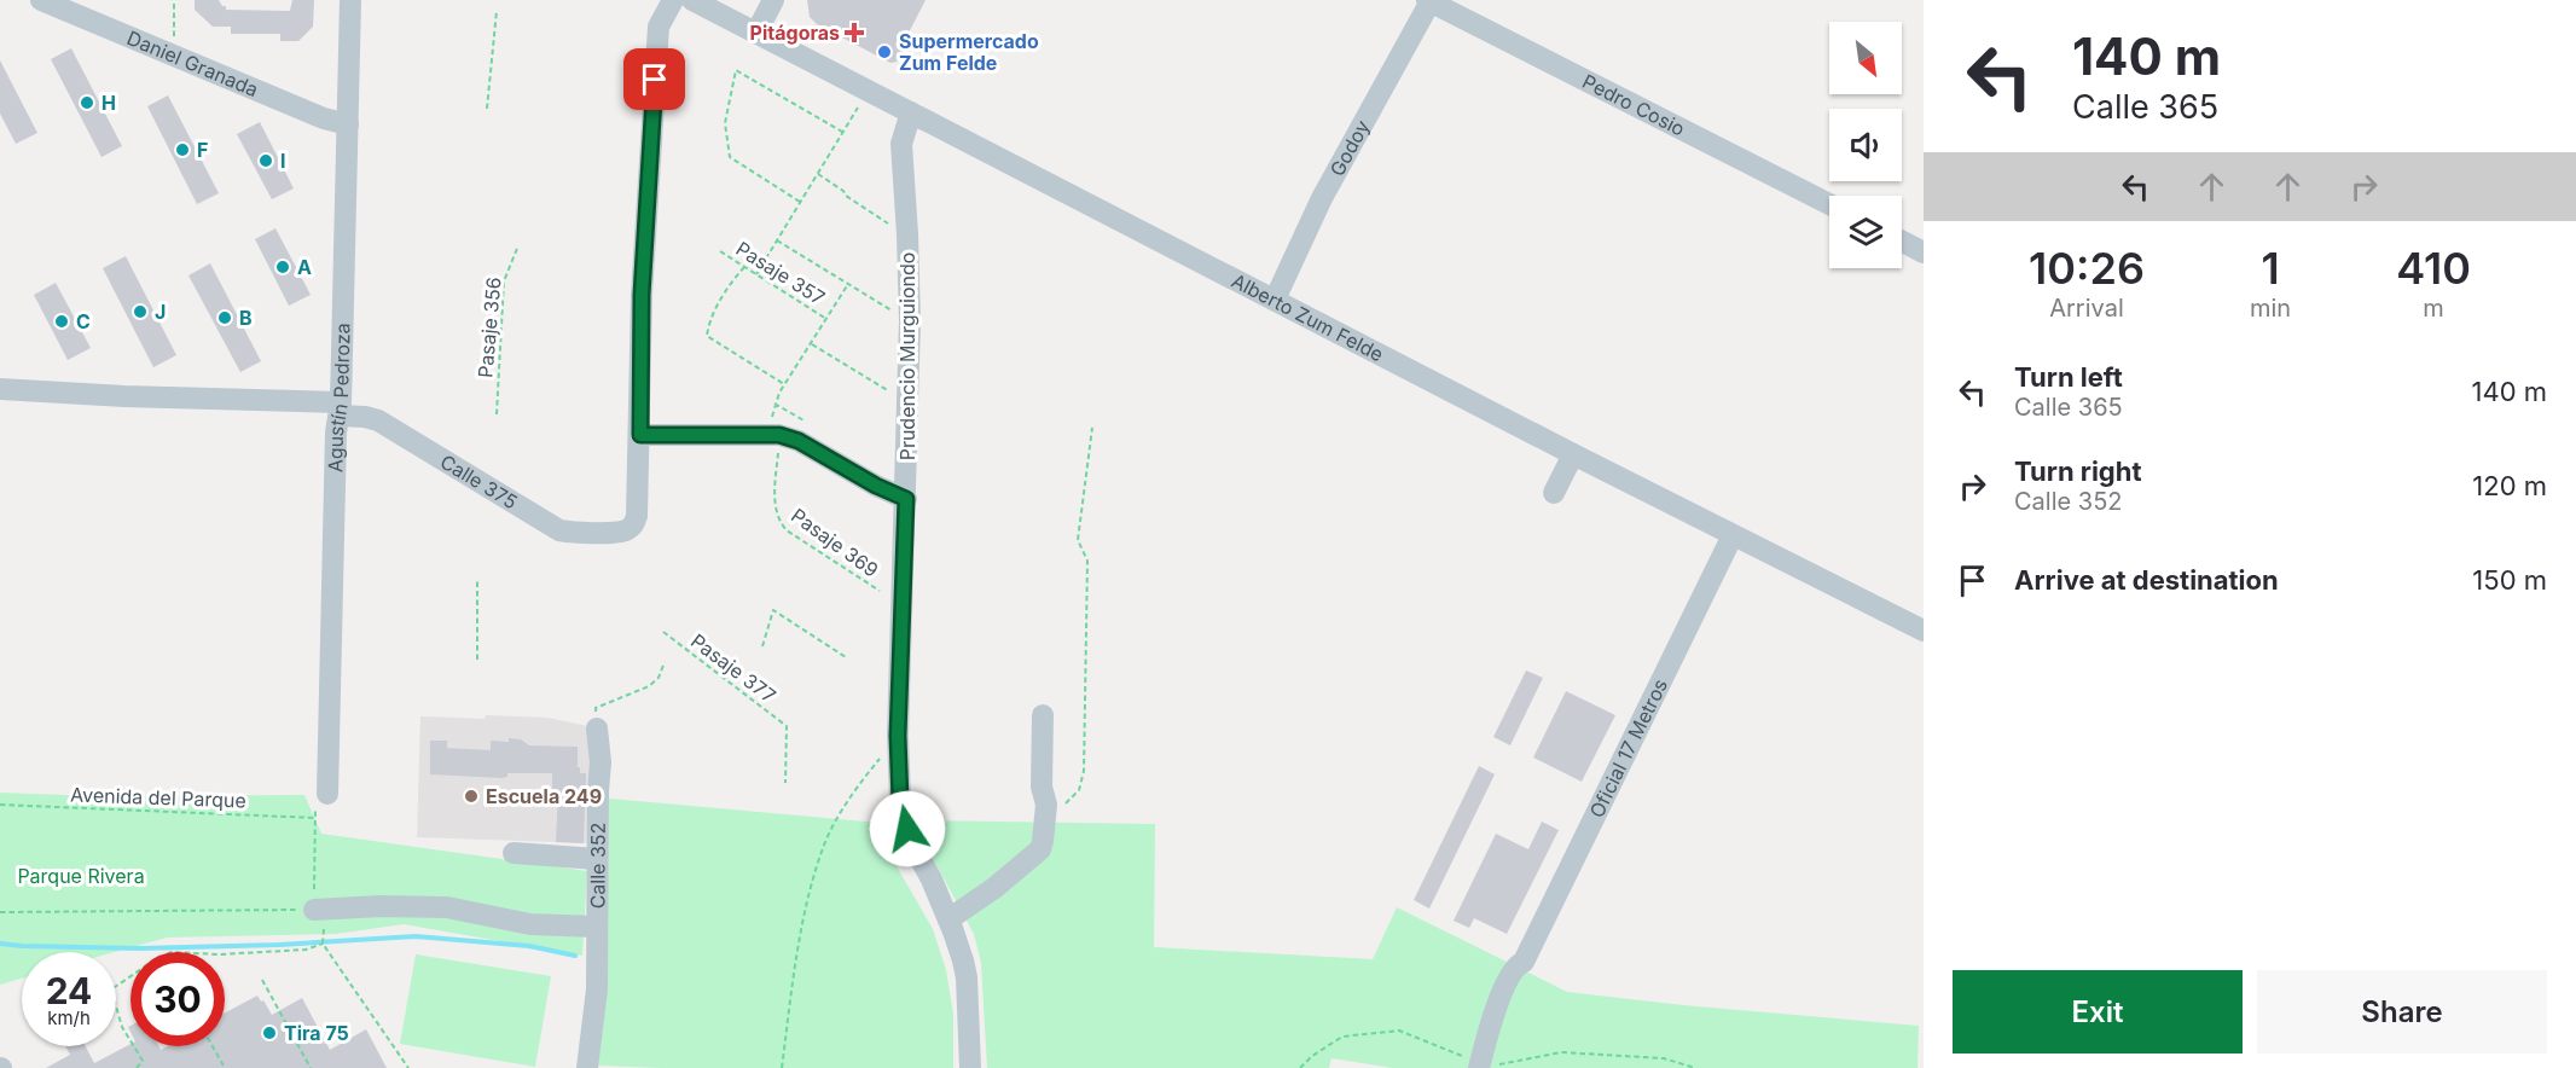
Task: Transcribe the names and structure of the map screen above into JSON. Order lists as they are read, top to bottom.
{
  "streets": {
    "street": [
      "Daniel Granada",
      "Pedro Cosio",
      "Godoy",
      "Alberto Zum Felde",
      "Prudencio Murguiondo",
      "Agustín Pedroza",
      "Calle 375",
      "Oficial 17 Metros",
      "Calle 352"
    ],
    "path": [
      "Pasaje 357",
      "Pasaje 356",
      "Pasaje 369",
      "Pasaje 377",
      "Avenida del Parque"
    ]
  },
  "crossings": [
    ["Daniel Granada", "Agustín Pedroza"],
    ["Pedro Cosio", "Godoy"],
    ["Godoy", "Alberto Zum Felde"],
    ["Alberto Zum Felde", "Prudencio Murguiondo"],
    ["Alberto Zum Felde", "Oficial 17 Metros"],
    ["Agustín Pedroza", "Calle 375"]
  ],
  "parks": ["Parque Rivera"],
  "places": {
    "health": ["Pitágoras"],
    "other": [
      "Supermercado Zum Felde",
      "H",
      "F",
      "I",
      "A",
      "J",
      "B",
      "C",
      "Escuela 249",
      "Tira 75"
    ]
  },
  "north": "bottom right",
  "page": {
    "turn": ["140 m", "Calle 365"],
    "eta": [
      "10:26",
      "Arrival",
      "1",
      "min",
      "410",
      "m"
    ],
    "list": [
      {
        "name": "Turn left",
        "note": "Calle 365",
        "value": "140 m"
      },
      {
        "name": "Turn right",
        "note": "Calle 352",
        "value": "120 m"
      },
      {
        "name": "Arrive at destination",
        "value": "150 m"
      }
    ],
    "speed": "24 km/h",
    "limit": "30",
    "buttons": ["Exit", "Share"]
  }
}
